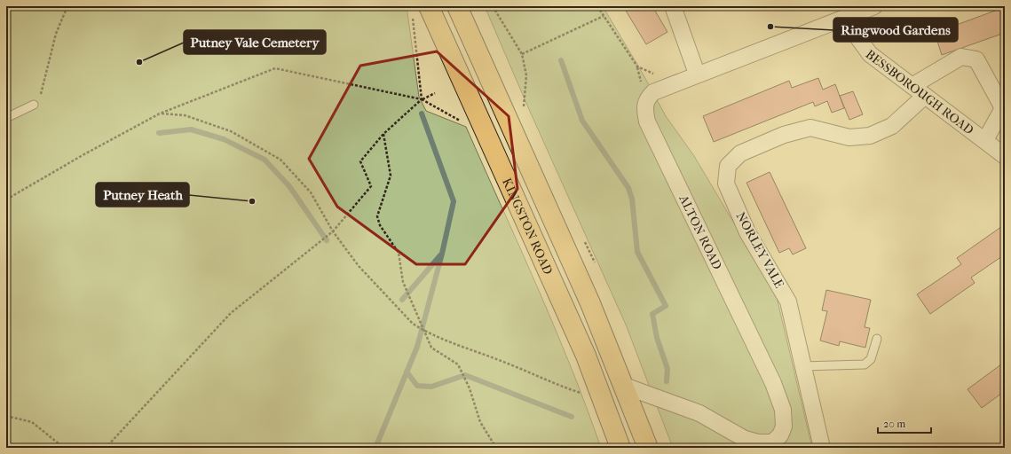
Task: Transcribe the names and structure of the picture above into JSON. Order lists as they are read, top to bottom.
{
  "streets": {
    "highway": ["KINGSTON ROAD"],
    "street": ["BESSBOROUGH ROAD", "ALTON ROAD", "NORLEY VALE"]
  },
  "crossings": [
    ["BESSBOROUGH ROAD", "ALTON ROAD"],
    ["BESSBOROUGH ROAD", "NORLEY VALE"]
  ],
  "places": ["Ringwood Gardens", "Putney Vale Cemetery", "Putney Heath"],
  "scale_bar": "20 m"
}
